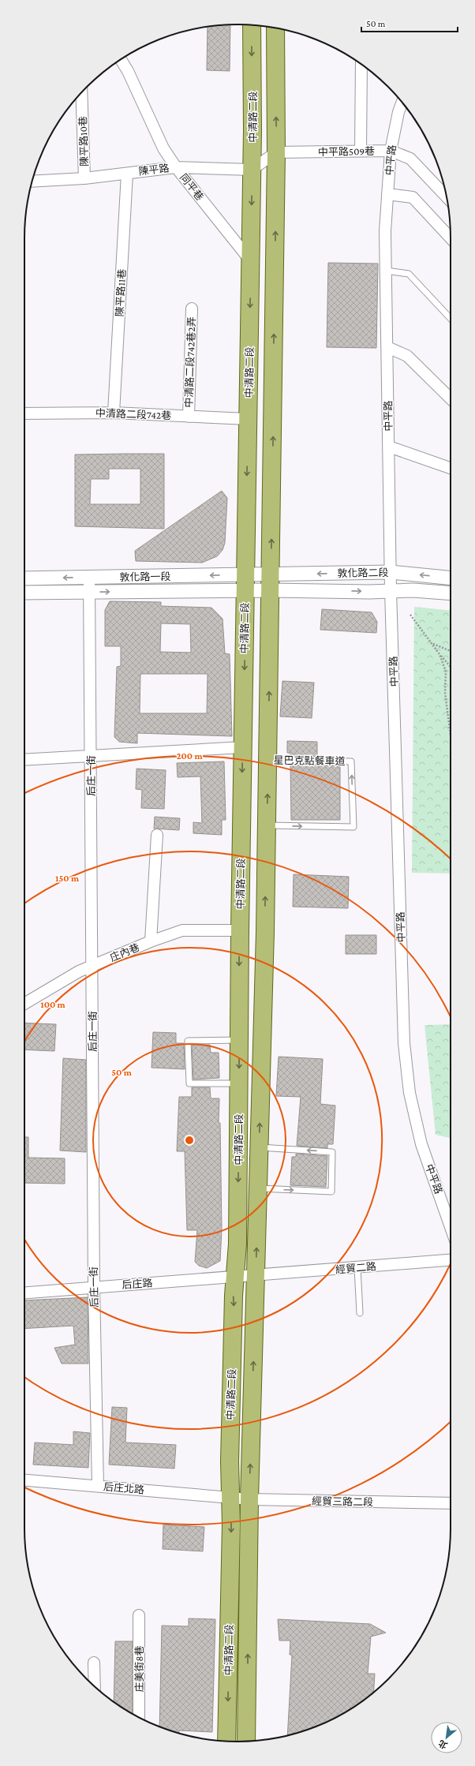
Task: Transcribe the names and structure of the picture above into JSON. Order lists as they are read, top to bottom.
{
  "streets": {
    "main road": ["中清路二段"],
    "street": [
      "陳平路10巷",
      "中平路509巷",
      "中平路",
      "陳平路",
      "同平巷",
      "陳平路11巷",
      "中清路二段742巷2弄",
      "中清路二段742巷",
      "敦化路二段",
      "敦化路一段",
      "后庄一街",
      "庄內巷",
      "經貿二路",
      "后庄路",
      "后庄北路",
      "經貿三路二段",
      "庄美街8巷"
    ],
    "lane": ["星巴克點餐車道"]
  },
  "crossings": [
    ["中清路二段", "中平路509巷"],
    ["中清路二段", "陳平路"],
    ["中清路二段", "同平巷"],
    ["中清路二段", "中清路二段742巷"],
    ["中清路二段", "敦化路二段"],
    ["中清路二段", "敦化路一段"],
    ["中清路二段", "星巴克點餐車道"],
    ["中清路二段", "庄內巷"],
    ["中清路二段", "經貿二路"],
    ["中清路二段", "后庄路"],
    ["中清路二段", "后庄北路"],
    ["中清路二段", "經貿三路二段"],
    ["陳平路10巷", "陳平路"],
    ["中平路509巷", "中平路"],
    ["中平路", "敦化路二段"],
    ["陳平路", "同平巷"],
    ["陳平路", "陳平路11巷"],
    ["陳平路11巷", "中清路二段742巷"],
    ["中清路二段742巷2弄", "中清路二段742巷"],
    ["敦化路二段", "敦化路一段"],
    ["敦化路一段", "后庄一街"],
    ["后庄一街", "庄內巷"],
    ["后庄一街", "后庄路"],
    ["后庄一街", "后庄北路"],
    ["經貿二路", "后庄路"],
    ["后庄北路", "經貿三路二段"]
  ],
  "scale_bar": "50 m",
  "north": "bottom left",
  "rings": [
    "200 m",
    "150 m",
    "100 m",
    "50 m"
  ]
}
